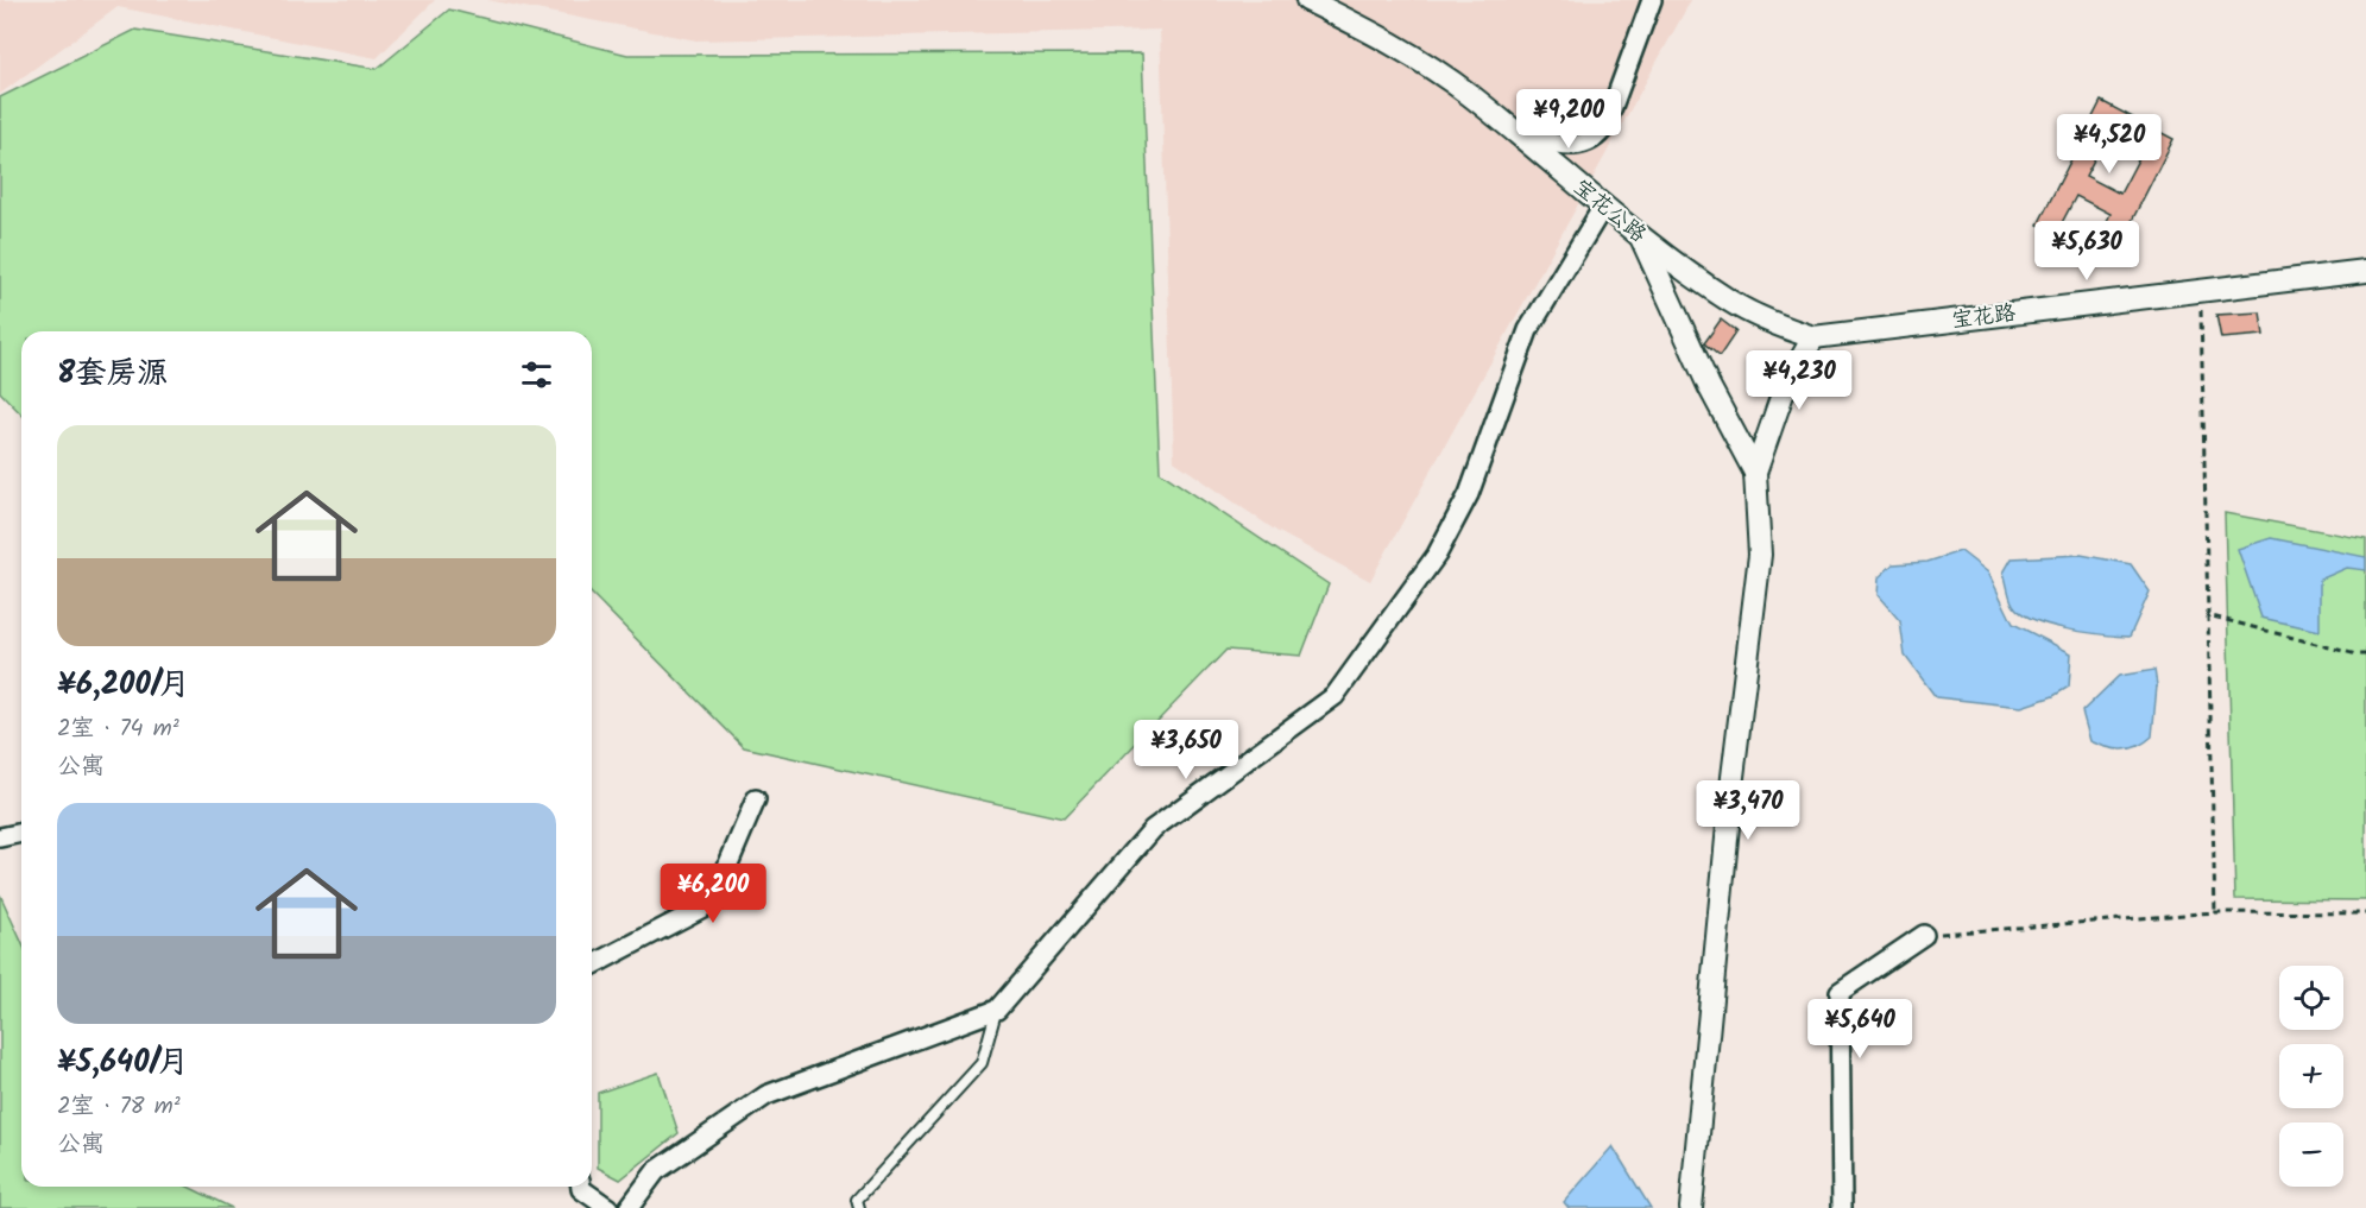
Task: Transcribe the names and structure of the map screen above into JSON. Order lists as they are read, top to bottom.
{
  "streets": {
    "street": ["宝花公路", "宝花路"]
  },
  "crossings": [
    ["宝花公路", "宝花路"]
  ],
  "page": {
    "price": [
      "¥9,200",
      "¥4,520",
      "¥5,630",
      "¥4,230",
      "¥3,650",
      "¥3,470",
      "¥6,200",
      "¥5,640"
    ],
    "heading": "8套房源",
    "list": [
      {
        "name": "¥6,200/月",
        "note": "2室 · 74 m² · 公寓"
      },
      {
        "name": "¥5,640/月",
        "note": "2室 · 78 m² · 公寓"
      }
    ],
    "map_buttons": ["+", "−"]
  }
}
